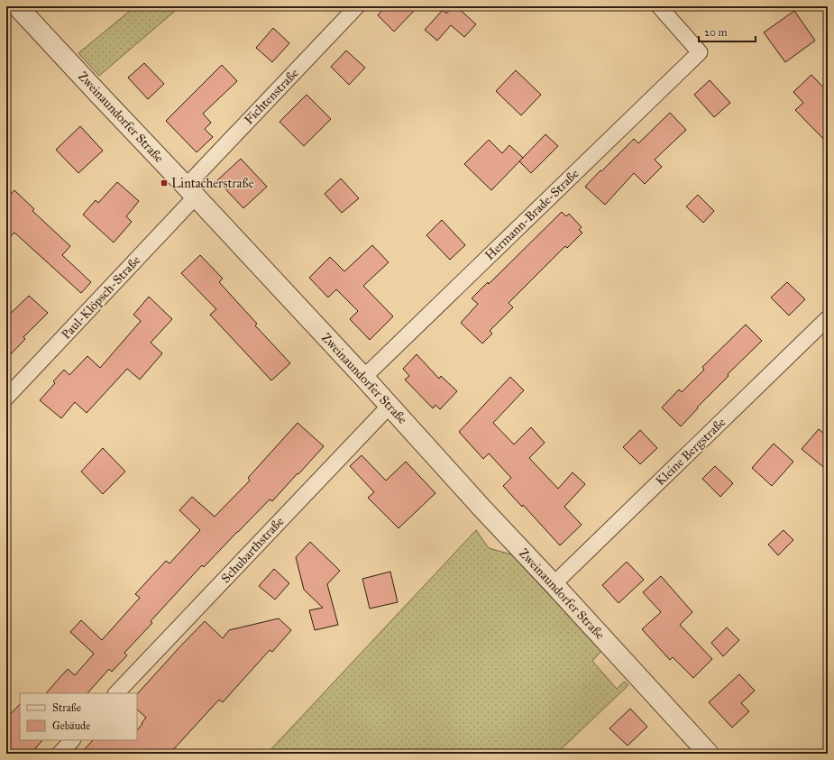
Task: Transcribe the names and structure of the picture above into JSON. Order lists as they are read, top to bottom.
{
  "streets": {
    "street": [
      "Fichtenstraße",
      "Zweinaundorfer Straße",
      "Hermann-Brade-Straße",
      "Paul-Klöpsch-Straße",
      "Kleine Bergstraße",
      "Schubarthstraße"
    ]
  },
  "crossings": [
    ["Fichtenstraße", "Zweinaundorfer Straße"],
    ["Fichtenstraße", "Paul-Klöpsch-Straße"],
    ["Zweinaundorfer Straße", "Hermann-Brade-Straße"],
    ["Zweinaundorfer Straße", "Paul-Klöpsch-Straße"],
    ["Zweinaundorfer Straße", "Kleine Bergstraße"],
    ["Zweinaundorfer Straße", "Schubarthstraße"]
  ],
  "places": {
    "transit": ["Lintacherstraße"]
  },
  "legend": ["Straße", "Gebäude"],
  "scale_bar": "20 m"
}
